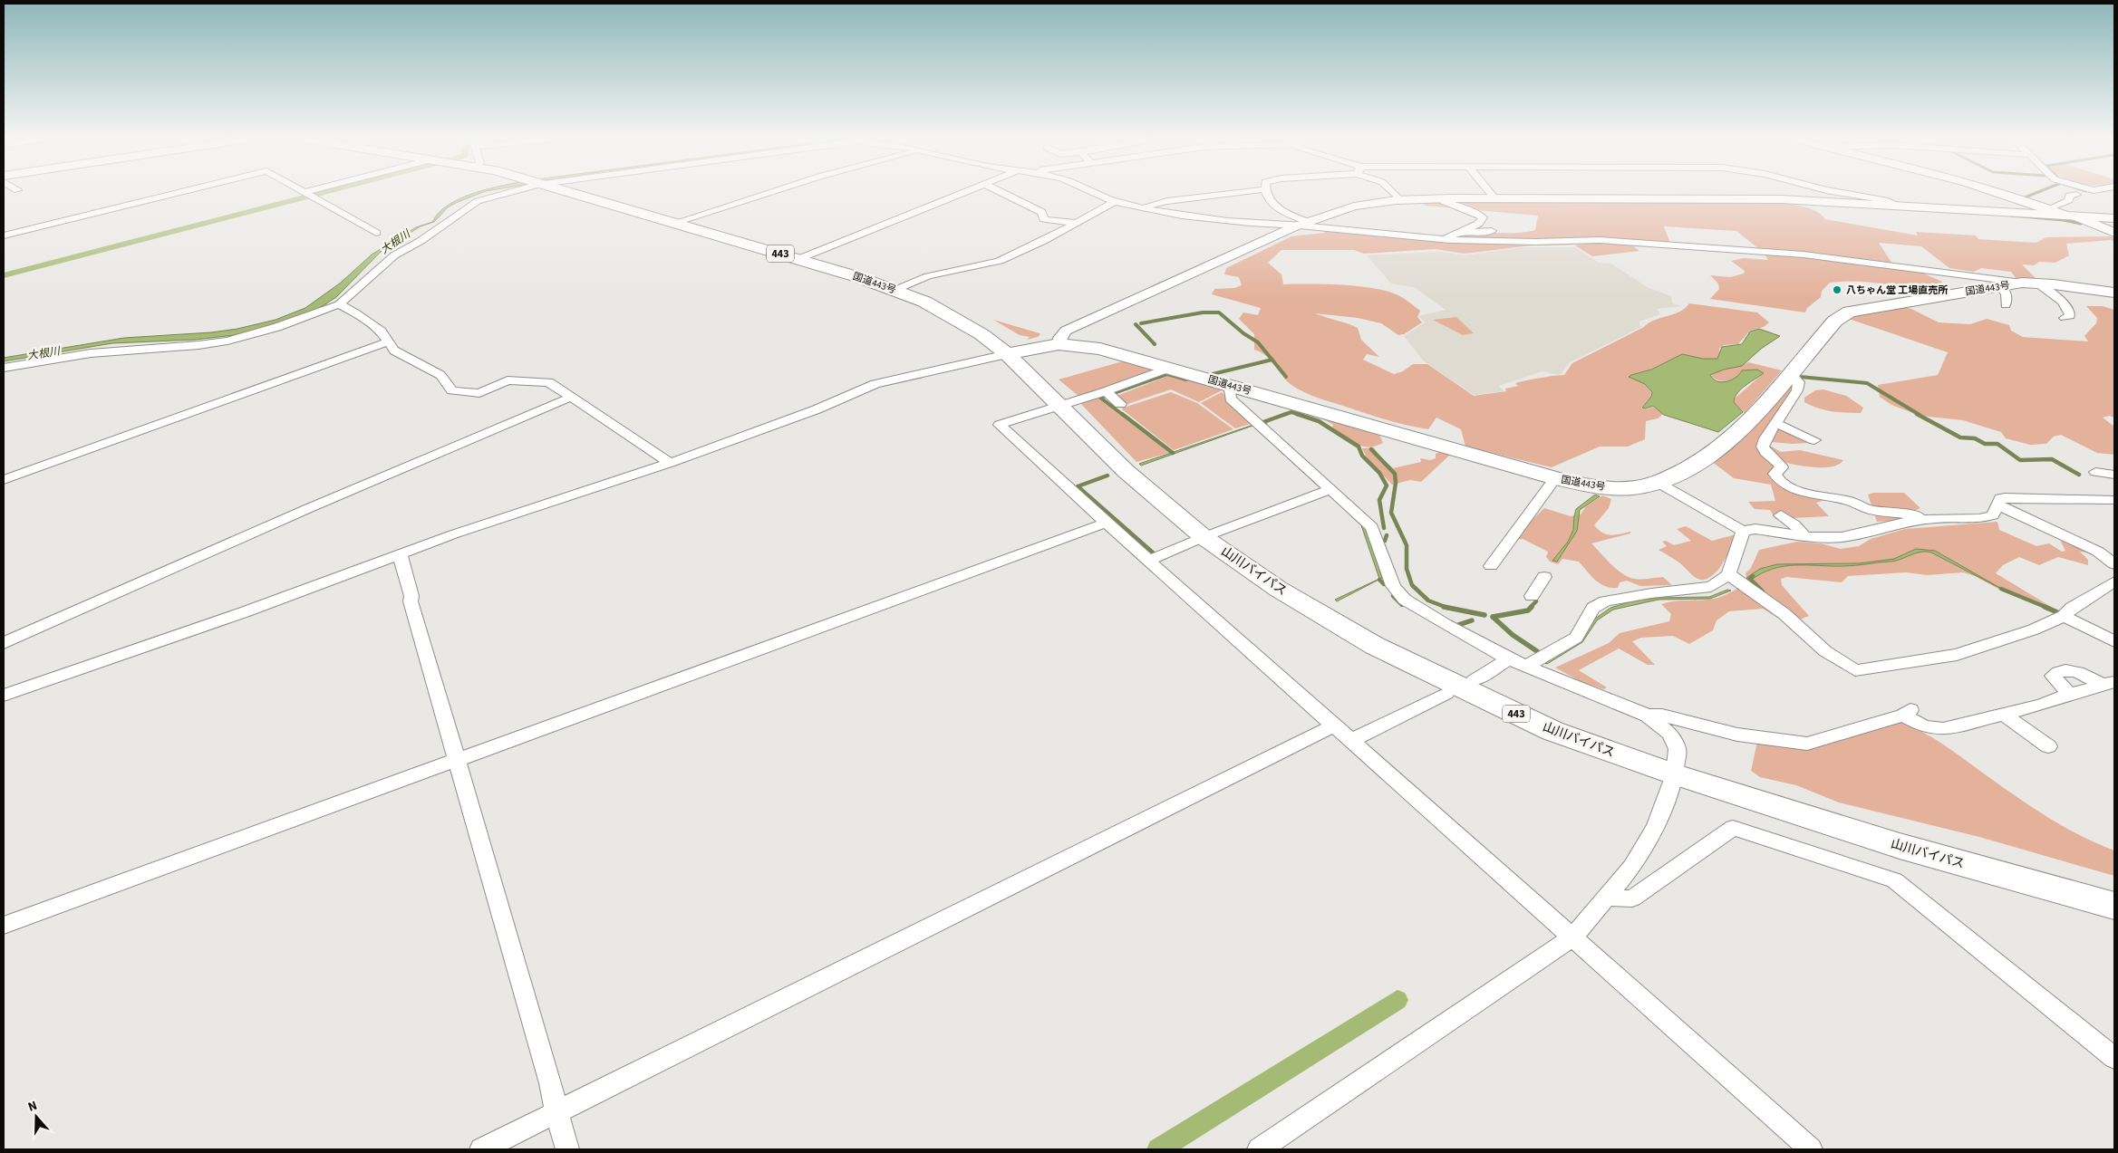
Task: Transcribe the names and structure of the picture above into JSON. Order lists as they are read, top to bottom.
{
  "streets": {
    "highway": ["443", "国道443号", "山川バイパス"]
  },
  "crossings": [
    ["国道443号", "山川バイパス"]
  ],
  "water": ["大根川"],
  "places": ["八ちゃん堂 工場直売所"],
  "north": "top"
}
